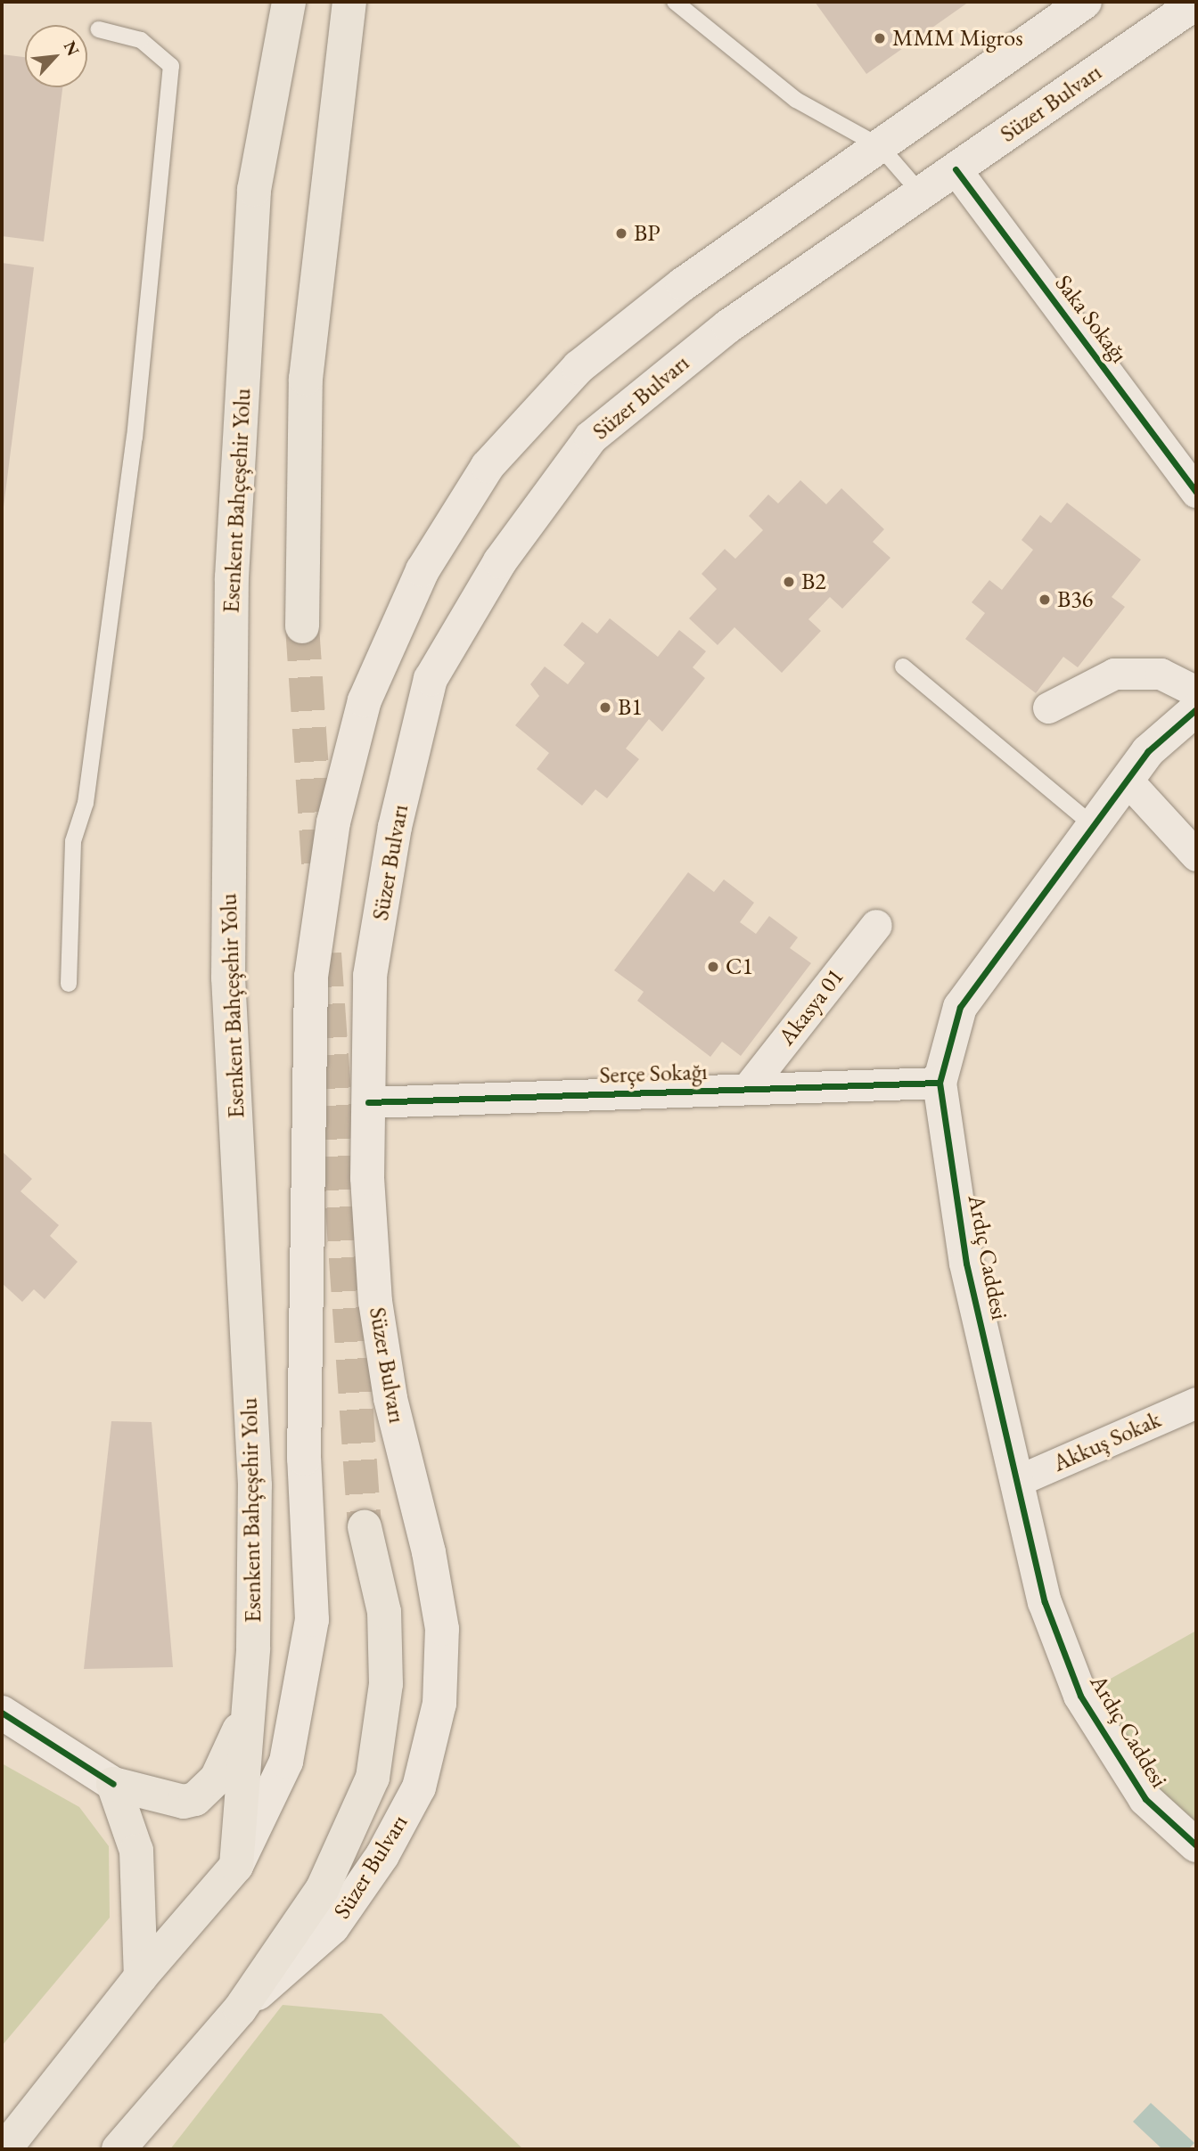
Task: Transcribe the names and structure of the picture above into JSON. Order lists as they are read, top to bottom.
{
  "streets": {
    "main road": ["Süzer Bulvarı", "Esenkent Bahçeşehir Yolu", "Ardıç Caddesi"],
    "street": [
      "Saka Sokağı",
      "Akasya 01",
      "Serçe Sokağı",
      "Akkuş Sokak"
    ]
  },
  "crossings": [
    ["Süzer Bulvarı", "Saka Sokağı"],
    ["Süzer Bulvarı", "Serçe Sokağı"],
    ["Akasya 01", "Serçe Sokağı"],
    ["Serçe Sokağı", "Ardıç Caddesi"],
    ["Ardıç Caddesi", "Akkuş Sokak"]
  ],
  "places": [
    "MMM Migros",
    "BP",
    "B2",
    "B36",
    "B1",
    "C1"
  ],
  "north": "top right"
}
